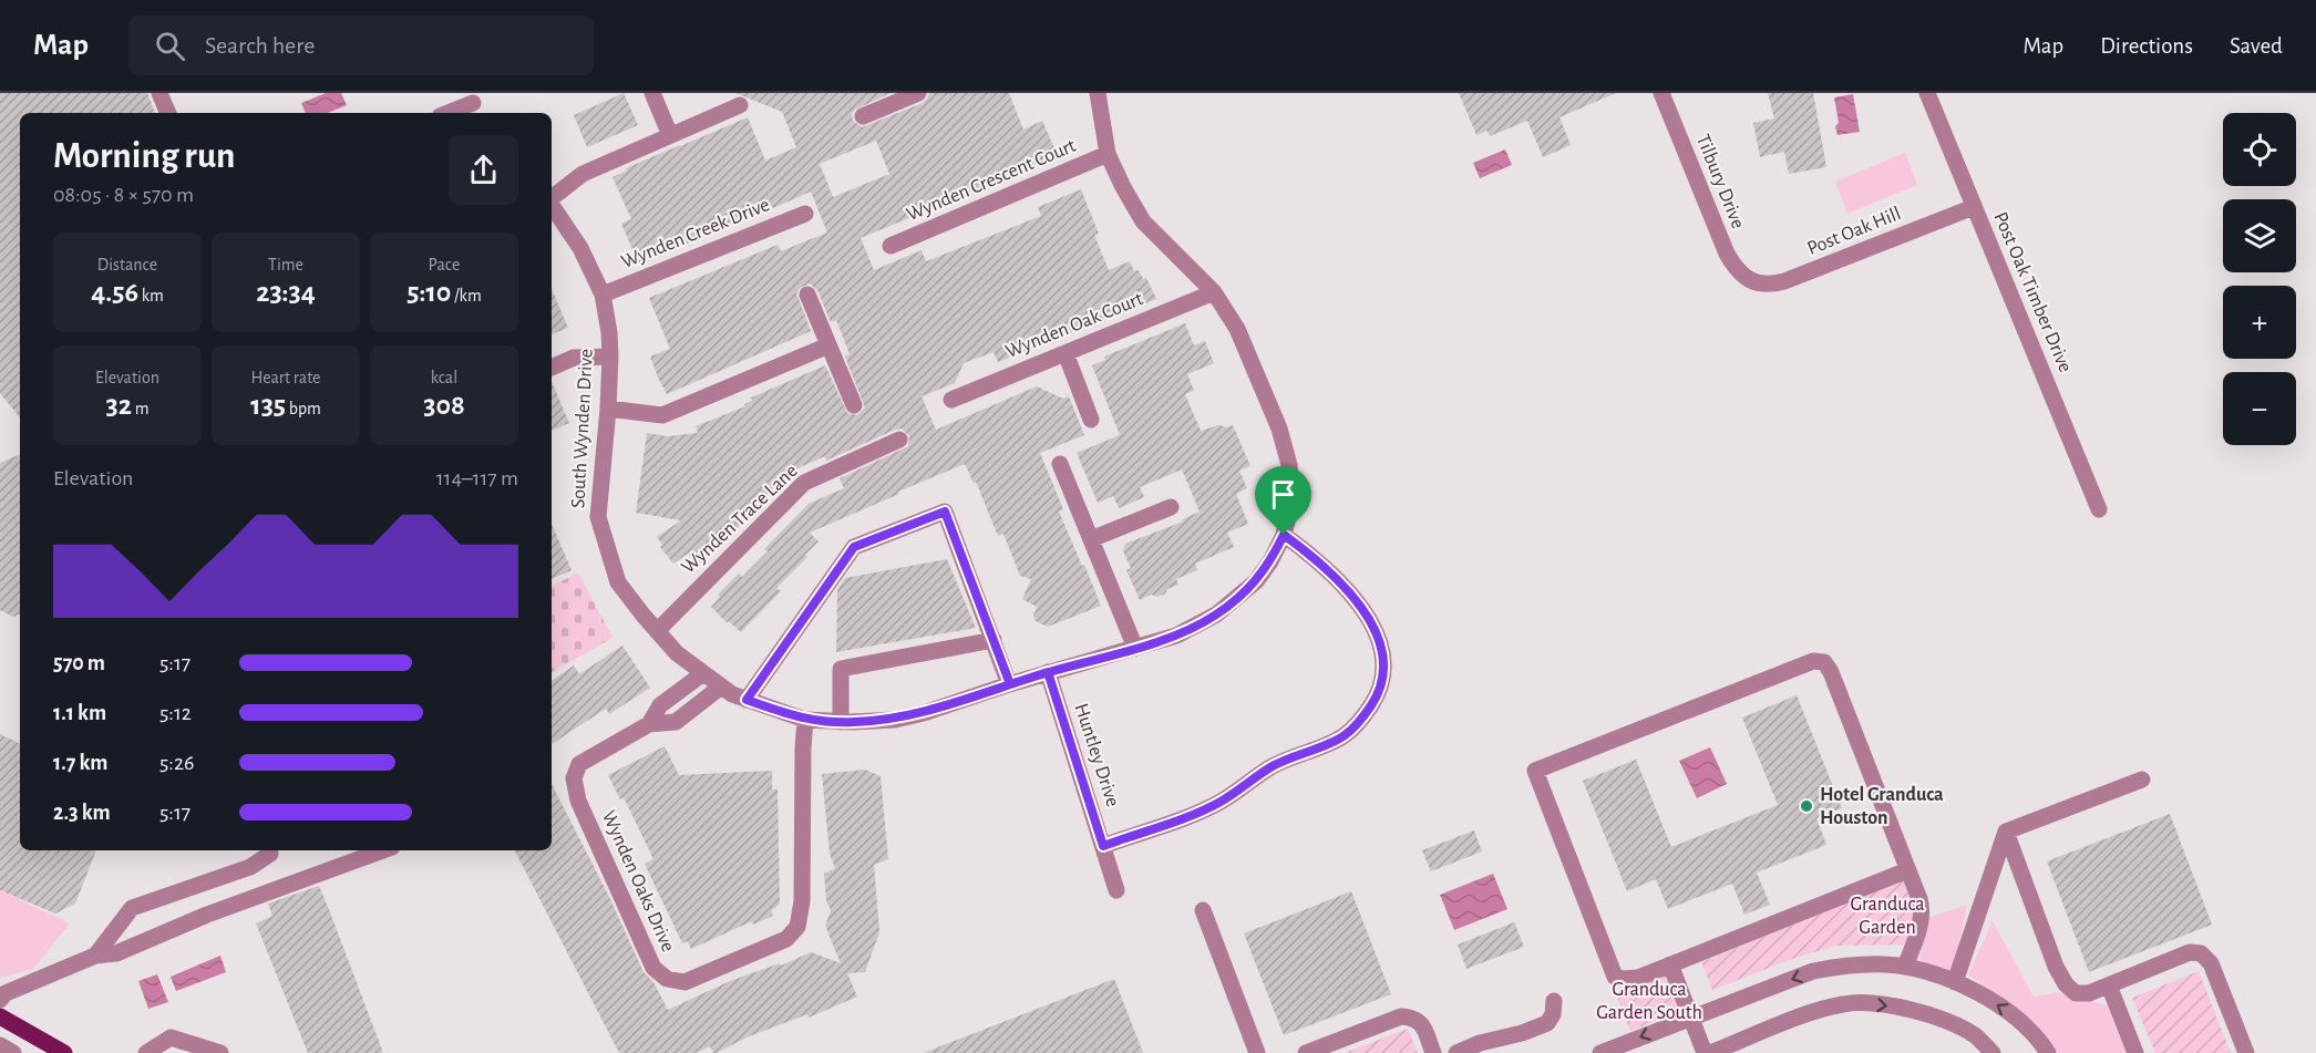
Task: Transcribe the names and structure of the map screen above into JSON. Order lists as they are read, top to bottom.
{
  "streets": {
    "street": [
      "Wynden Crescent Court",
      "Tilbury Drive",
      "Post Oak Hill",
      "Wynden Creek Drive",
      "Post Oak Timber Drive",
      "Wynden Oak Court",
      "South Wynden Drive",
      "Wynden Trace Lane",
      "Huntley Drive",
      "Wynden Oaks Drive"
    ]
  },
  "crossings": [
    ["Wynden Crescent Court", "South Wynden Drive"],
    ["Tilbury Drive", "Post Oak Hill"],
    ["Post Oak Hill", "Post Oak Timber Drive"],
    ["Wynden Creek Drive", "South Wynden Drive"],
    ["Wynden Oak Court", "South Wynden Drive"],
    ["South Wynden Drive", "Wynden Trace Lane"],
    ["South Wynden Drive", "Huntley Drive"],
    ["South Wynden Drive", "Wynden Oaks Drive"]
  ],
  "parks": ["Granduca Garden", "Granduca Garden South"],
  "places": ["Hotel Granduca Houston"],
  "page": {
    "header": "Map",
    "search": "Search here",
    "nav": ["Map", "Directions", "Saved"],
    "map_buttons": ["+", "−"],
    "heading": ["Morning run", "08:05 · 8 × 570 m"],
    "stats": [
      ["Distance", "4.56 km"],
      ["Time", "23:34"],
      ["Pace", "5:10 /km"],
      ["Elevation", "32 m"],
      ["Heart rate", "135 bpm"],
      ["kcal", "308"]
    ],
    "chart": ["Elevation", "114–117 m"],
    "list": [
      {
        "name": "570 m",
        "note": "5:17"
      },
      {
        "name": "1.1 km",
        "note": "5:12"
      },
      {
        "name": "1.7 km",
        "note": "5:26"
      },
      {
        "name": "2.3 km",
        "note": "5:17"
      }
    ]
  }
}
